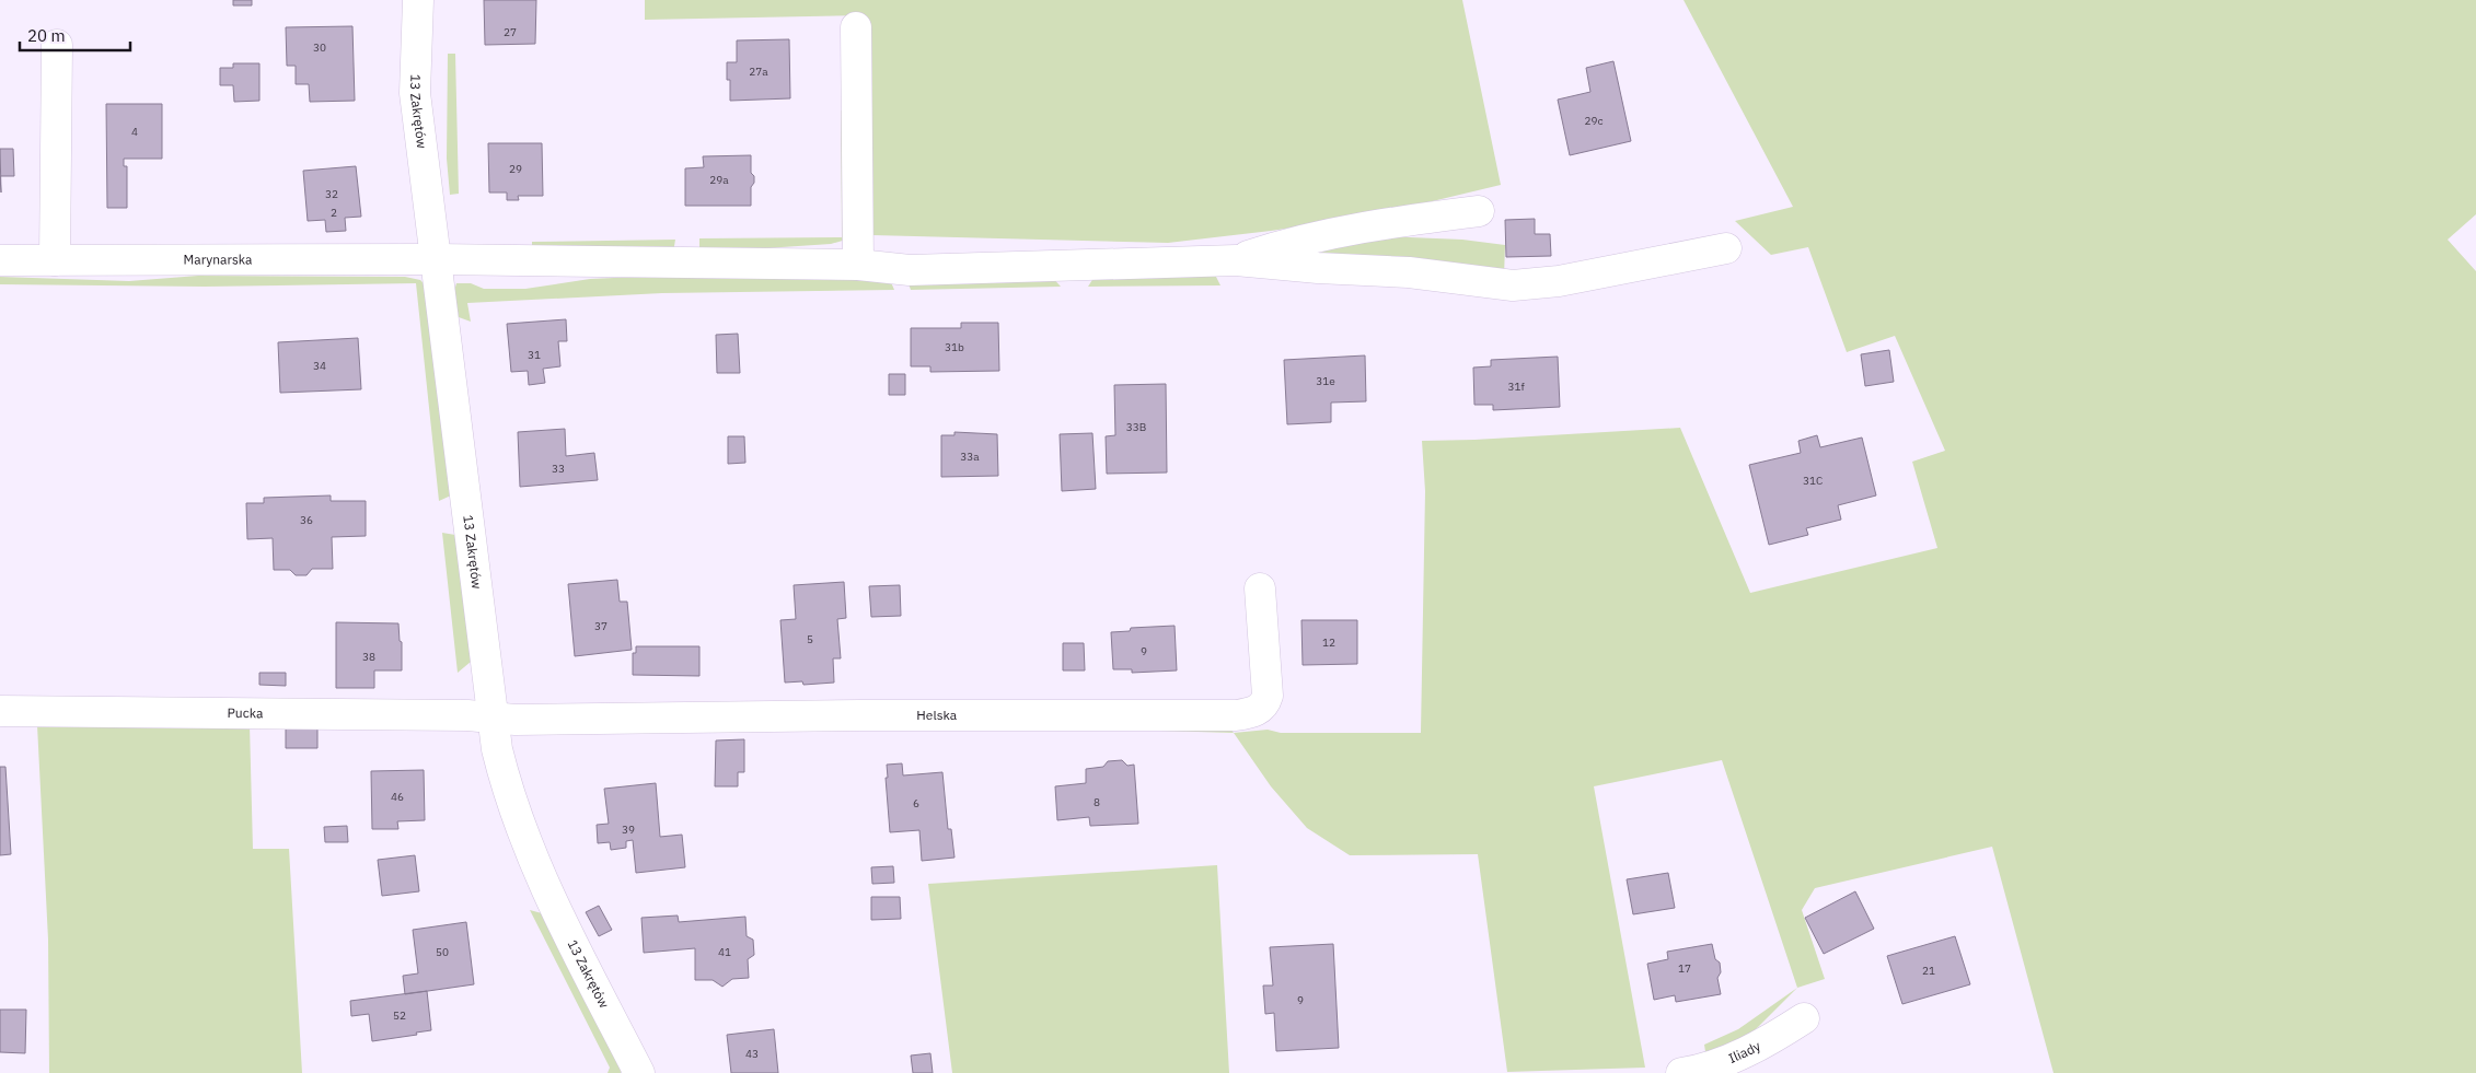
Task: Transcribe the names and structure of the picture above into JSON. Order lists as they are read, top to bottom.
{
  "streets": {
    "street": [
      "13 Zakrętów",
      "Marynarska",
      "Pucka",
      "Helska",
      "Iliady"
    ]
  },
  "crossings": [
    ["13 Zakrętów", "Marynarska"],
    ["13 Zakrętów", "Pucka"],
    ["13 Zakrętów", "Helska"],
    ["Pucka", "Helska"]
  ],
  "house_numbers": [
    "27",
    "30",
    "27a",
    "29c",
    "4",
    "29",
    "29a",
    "32",
    "2",
    "31b",
    "31",
    "34",
    "31e",
    "31f",
    "33B",
    "33a",
    "33",
    "31C",
    "36",
    "37",
    "5",
    "12",
    "9",
    "38",
    "46",
    "8",
    "6",
    "39",
    "50",
    "41",
    "17",
    "21",
    "9",
    "52",
    "43"
  ],
  "scale_bar": "20 m"
}
